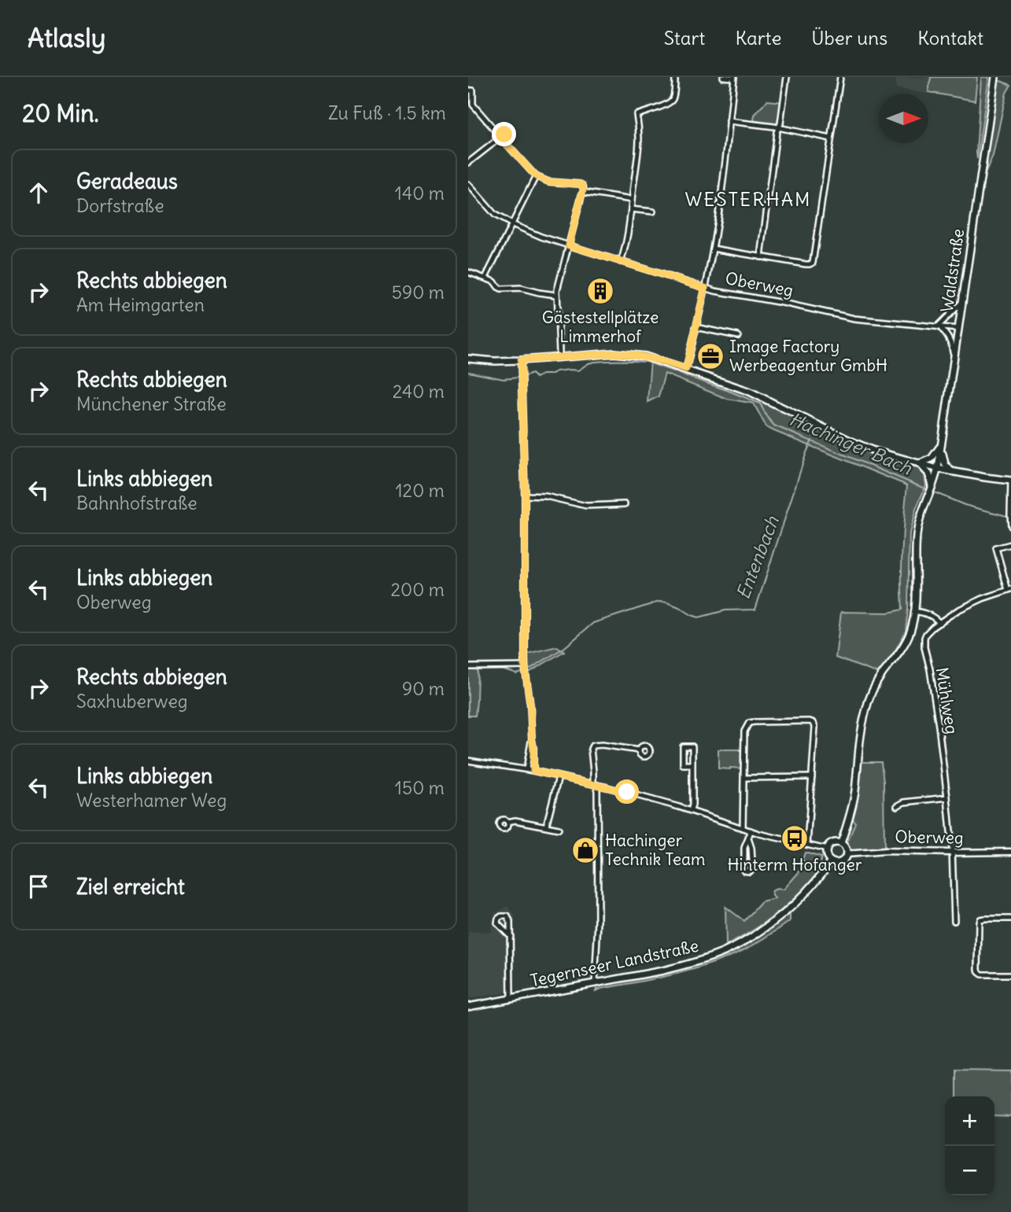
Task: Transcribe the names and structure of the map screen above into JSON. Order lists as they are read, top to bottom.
{
  "streets": {
    "main road": ["Waldstraße", "Tegernseer Landstraße"],
    "street": ["Oberweg", "Mühlweg"]
  },
  "crossings": [
    ["Waldstraße", "Oberweg"],
    ["Oberweg", "Mühlweg"],
    ["Oberweg", "Tegernseer Landstraße"]
  ],
  "districts": ["WESTERHAM"],
  "water": ["Hachinger Bach", "Entenbach"],
  "places": {
    "building": ["Gästestellplätze Limmerhof"],
    "office": ["Image Factory Werbeagentur GmbH"],
    "bus stop": ["Hinterm Hofanger"],
    "shop": ["Hachinger Technik Team"]
  },
  "north": "right",
  "page": {
    "header": "Atlasly",
    "nav": [
      "Start",
      "Karte",
      "Über uns",
      "Kontakt"
    ],
    "heading": ["20 Min.", "Zu Fuß · 1.5 km"],
    "list": [
      ["Geradeaus", "Dorfstraße", "140 m"],
      ["Rechts abbiegen", "Am Heimgarten", "590 m"],
      ["Rechts abbiegen", "Münchener Straße", "240 m"],
      ["Links abbiegen", "Bahnhofstraße", "120 m"],
      ["Links abbiegen", "Oberweg", "200 m"],
      ["Rechts abbiegen", "Saxhuberweg", "90 m"],
      ["Links abbiegen", "Westerhamer Weg", "150 m"],
      "Ziel erreicht"
    ],
    "map_buttons": ["+", "−"]
  }
}
